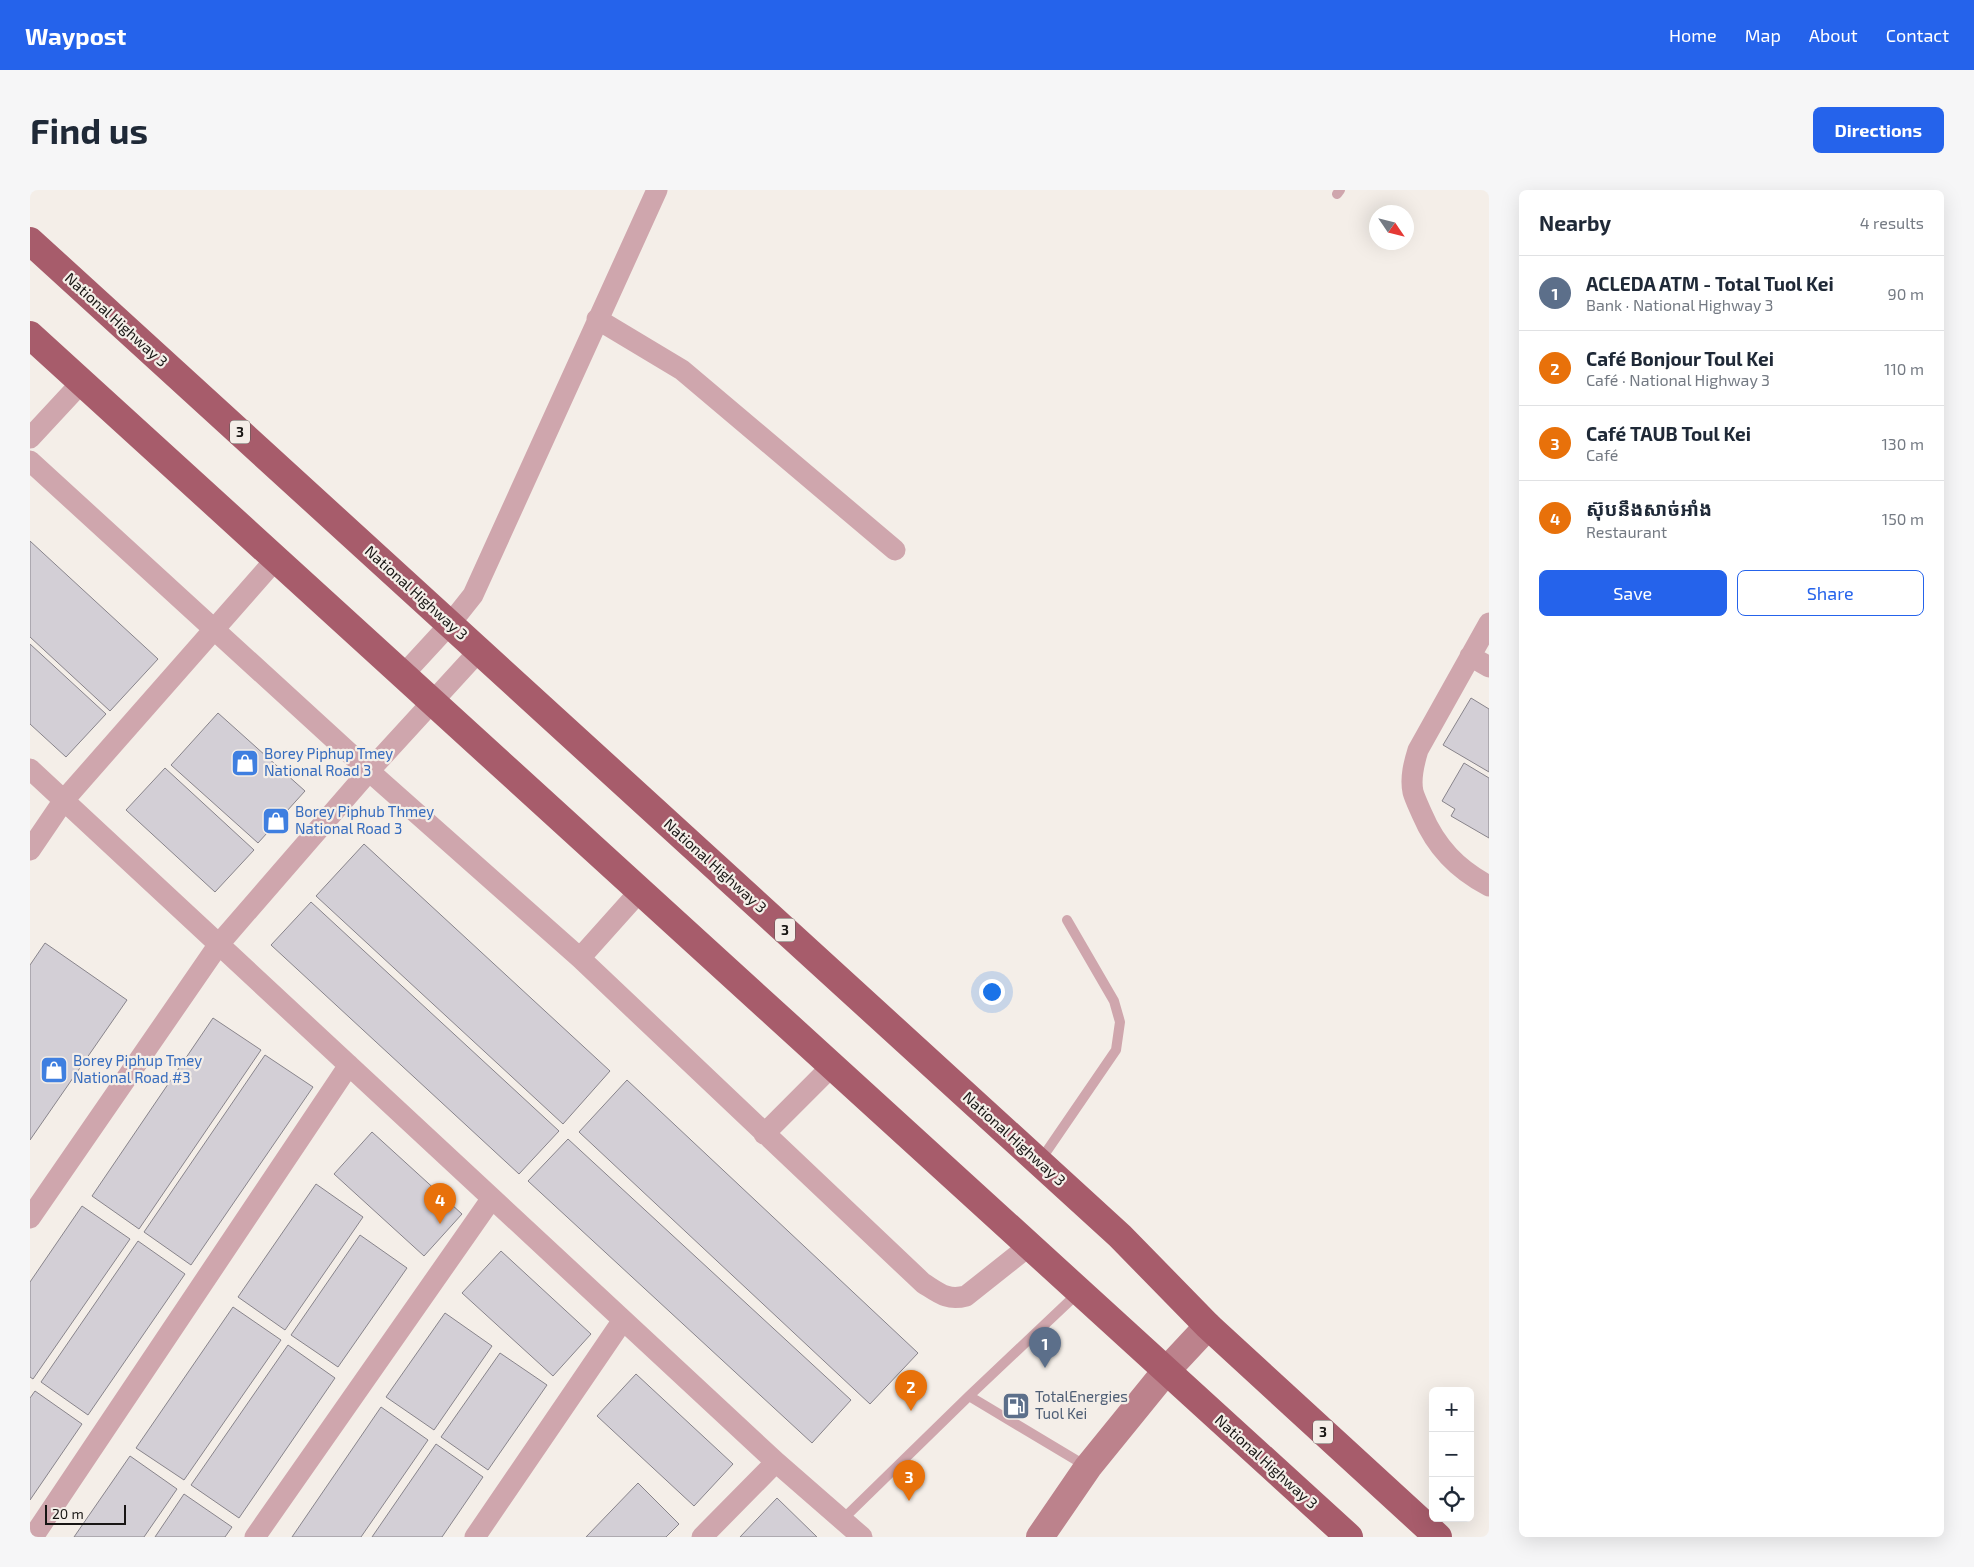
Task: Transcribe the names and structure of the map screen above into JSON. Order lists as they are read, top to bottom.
{
  "streets": {
    "highway": ["National Highway 3", "3"]
  },
  "places": {
    "shop": ["Borey Piphup Tmey National Road 3", "Borey Piphub Thmey National Road 3", "Borey Piphup Tmey National Road #3"],
    "fuel station": ["TotalEnergies Tuol Kei"]
  },
  "scale_bar": "20 m",
  "north": "bottom right",
  "page": {
    "header": "Waypost",
    "nav": [
      "Home",
      "Map",
      "About",
      "Contact"
    ],
    "buttons": [
      "Directions",
      ["Save", "Share"]
    ],
    "title": "Find us",
    "heading": ["Nearby", "4 results"],
    "list": [
      {
        "mark": "1",
        "name": "ACLEDA ATM - Total Tuol Kei",
        "note": "Bank · National Highway 3",
        "value": "90 m"
      },
      {
        "mark": "2",
        "name": "Café Bonjour Toul Kei",
        "note": "Café · National Highway 3",
        "value": "110 m"
      },
      {
        "mark": "3",
        "name": "Café TAUB Toul Kei",
        "note": "Café",
        "value": "130 m"
      },
      {
        "mark": "4",
        "name": "ស៊ុបនឹងសាច់អាំង",
        "note": "Restaurant",
        "value": "150 m"
      }
    ],
    "pins": [
      "4",
      "1",
      "2",
      "3"
    ],
    "map_buttons": ["+", "−"],
    "scale": "20 m"
  }
}
